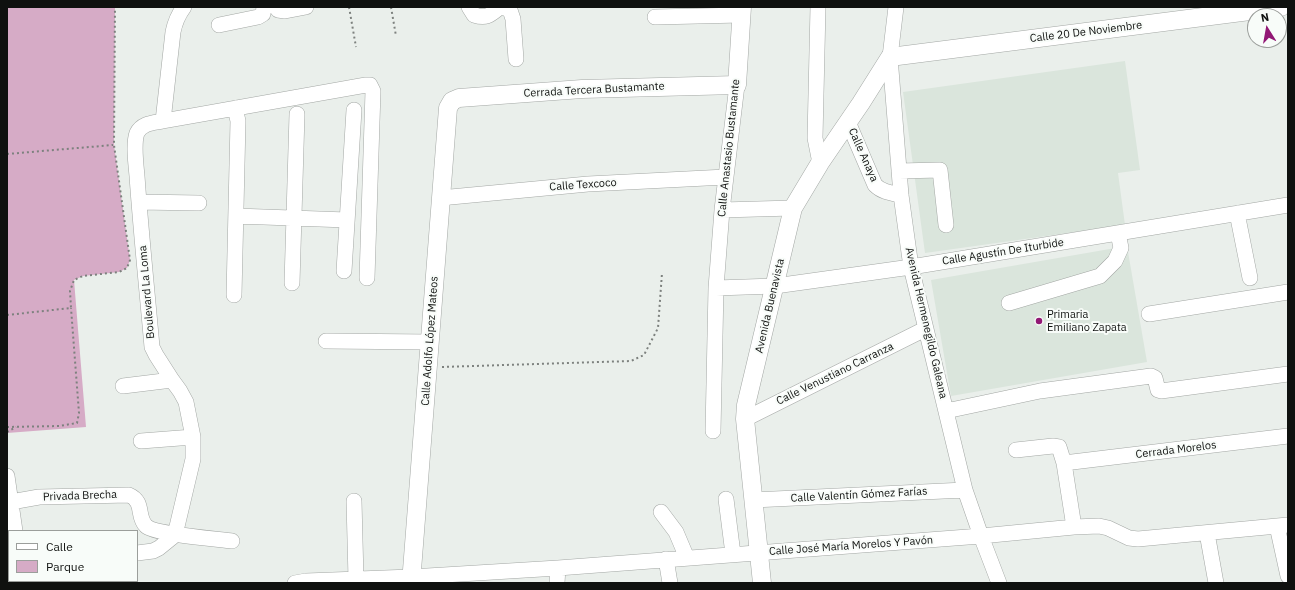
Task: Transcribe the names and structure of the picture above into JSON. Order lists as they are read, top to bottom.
{
  "streets": {
    "main road": [
      "Calle 20 De Noviembre",
      "Cerrada Tercera Bustamante",
      "Calle Anastasio Bustamante",
      "Avenida Buenavista",
      "Calle Adolfo López Mateos"
    ],
    "street": [
      "Calle Anaya",
      "Calle Texcoco",
      "Calle Agustín De Iturbide",
      "Boulevard La Loma",
      "Avenida Hermenegildo Galeana",
      "Calle Venustiano Carranza",
      "Cerrada Morelos",
      "Calle Valentín Gómez Farías",
      "Privada Brecha",
      "Calle José María Morelos Y Pavón"
    ]
  },
  "crossings": [
    ["Calle 20 De Noviembre", "Avenida Buenavista"],
    ["Calle 20 De Noviembre", "Avenida Hermenegildo Galeana"],
    ["Cerrada Tercera Bustamante", "Calle Anastasio Bustamante"],
    ["Cerrada Tercera Bustamante", "Calle Adolfo López Mateos"],
    ["Calle Anastasio Bustamante", "Calle Texcoco"],
    ["Calle Anastasio Bustamante", "Calle Agustín De Iturbide"],
    ["Calle Anaya", "Avenida Buenavista"],
    ["Calle Anaya", "Avenida Hermenegildo Galeana"],
    ["Calle Texcoco", "Calle Adolfo López Mateos"],
    ["Calle Agustín De Iturbide", "Avenida Buenavista"],
    ["Calle Agustín De Iturbide", "Avenida Hermenegildo Galeana"],
    ["Boulevard La Loma", "Privada Brecha"],
    ["Avenida Buenavista", "Avenida Hermenegildo Galeana"],
    ["Avenida Buenavista", "Calle Venustiano Carranza"],
    ["Avenida Buenavista", "Calle Valentín Gómez Farías"],
    ["Avenida Buenavista", "Calle José María Morelos Y Pavón"],
    ["Avenida Hermenegildo Galeana", "Calle Venustiano Carranza"],
    ["Avenida Hermenegildo Galeana", "Calle Valentín Gómez Farías"],
    ["Avenida Hermenegildo Galeana", "Calle José María Morelos Y Pavón"],
    ["Calle Adolfo López Mateos", "Calle José María Morelos Y Pavón"]
  ],
  "places": ["Primaria Emiliano Zapata"],
  "legend": ["Calle", "Parque"],
  "north": "top"
}
